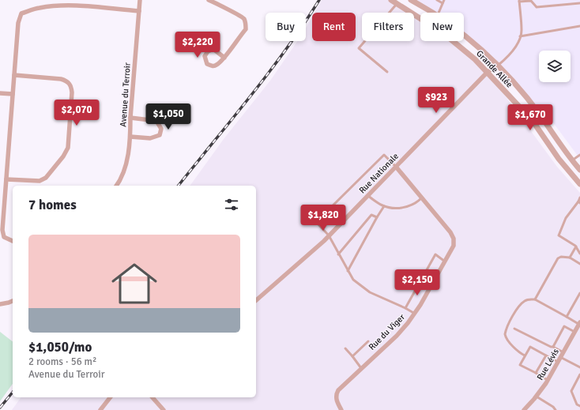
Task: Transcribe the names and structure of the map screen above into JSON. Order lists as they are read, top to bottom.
{
  "streets": {
    "street": [
      "Grande Allée",
      "Avenue du Terroir",
      "Rue Nationale",
      "Rue du Viger",
      "Rue Lévis"
    ]
  },
  "crossings": [
    ["Grande Allée", "Rue Nationale"],
    ["Rue Nationale", "Rue du Viger"]
  ],
  "page": {
    "chip": [
      "Buy",
      "Rent",
      "Filters",
      "New"
    ],
    "price": [
      "$2,220",
      "$923",
      "$2,070",
      "$1,050",
      "$1,670",
      "$1,820",
      "$2,150"
    ],
    "heading": "7 homes",
    "list": [
      {
        "name": "$1,050/mo",
        "note": "2 rooms · 56 m² · Avenue du Terroir"
      }
    ]
  }
}
